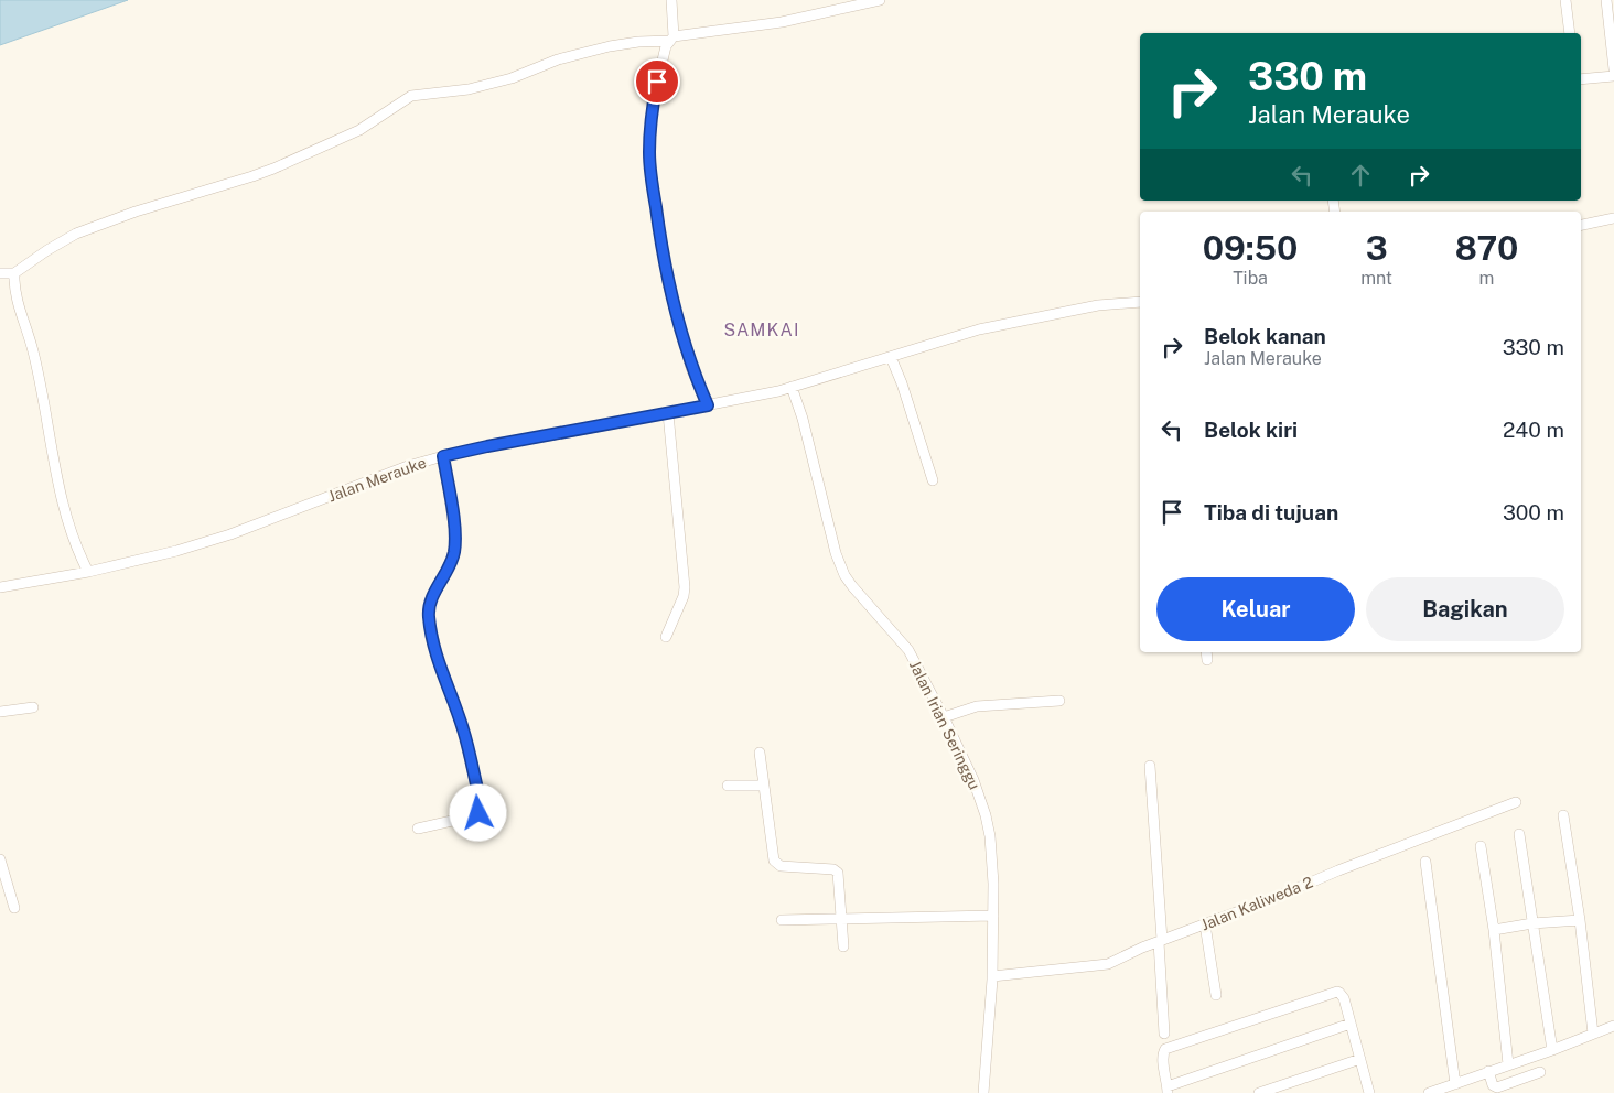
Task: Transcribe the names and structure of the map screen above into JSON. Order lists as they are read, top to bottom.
{
  "streets": {
    "street": ["Jalan Merauke", "Jalan Irian Seringgu", "Jalan Kaliweda 2"]
  },
  "crossings": [
    ["Jalan Merauke", "Jalan Irian Seringgu"],
    ["Jalan Irian Seringgu", "Jalan Kaliweda 2"]
  ],
  "districts": ["SAMKAI"],
  "page": {
    "turn": ["330 m", "Jalan Merauke"],
    "eta": [
      "09:50",
      "Tiba",
      "3",
      "mnt",
      "870",
      "m"
    ],
    "list": [
      {
        "name": "Belok kanan",
        "note": "Jalan Merauke",
        "value": "330 m"
      },
      {
        "name": "Belok kiri",
        "value": "240 m"
      },
      {
        "name": "Tiba di tujuan",
        "value": "300 m"
      }
    ],
    "buttons": ["Keluar", "Bagikan"]
  }
}
